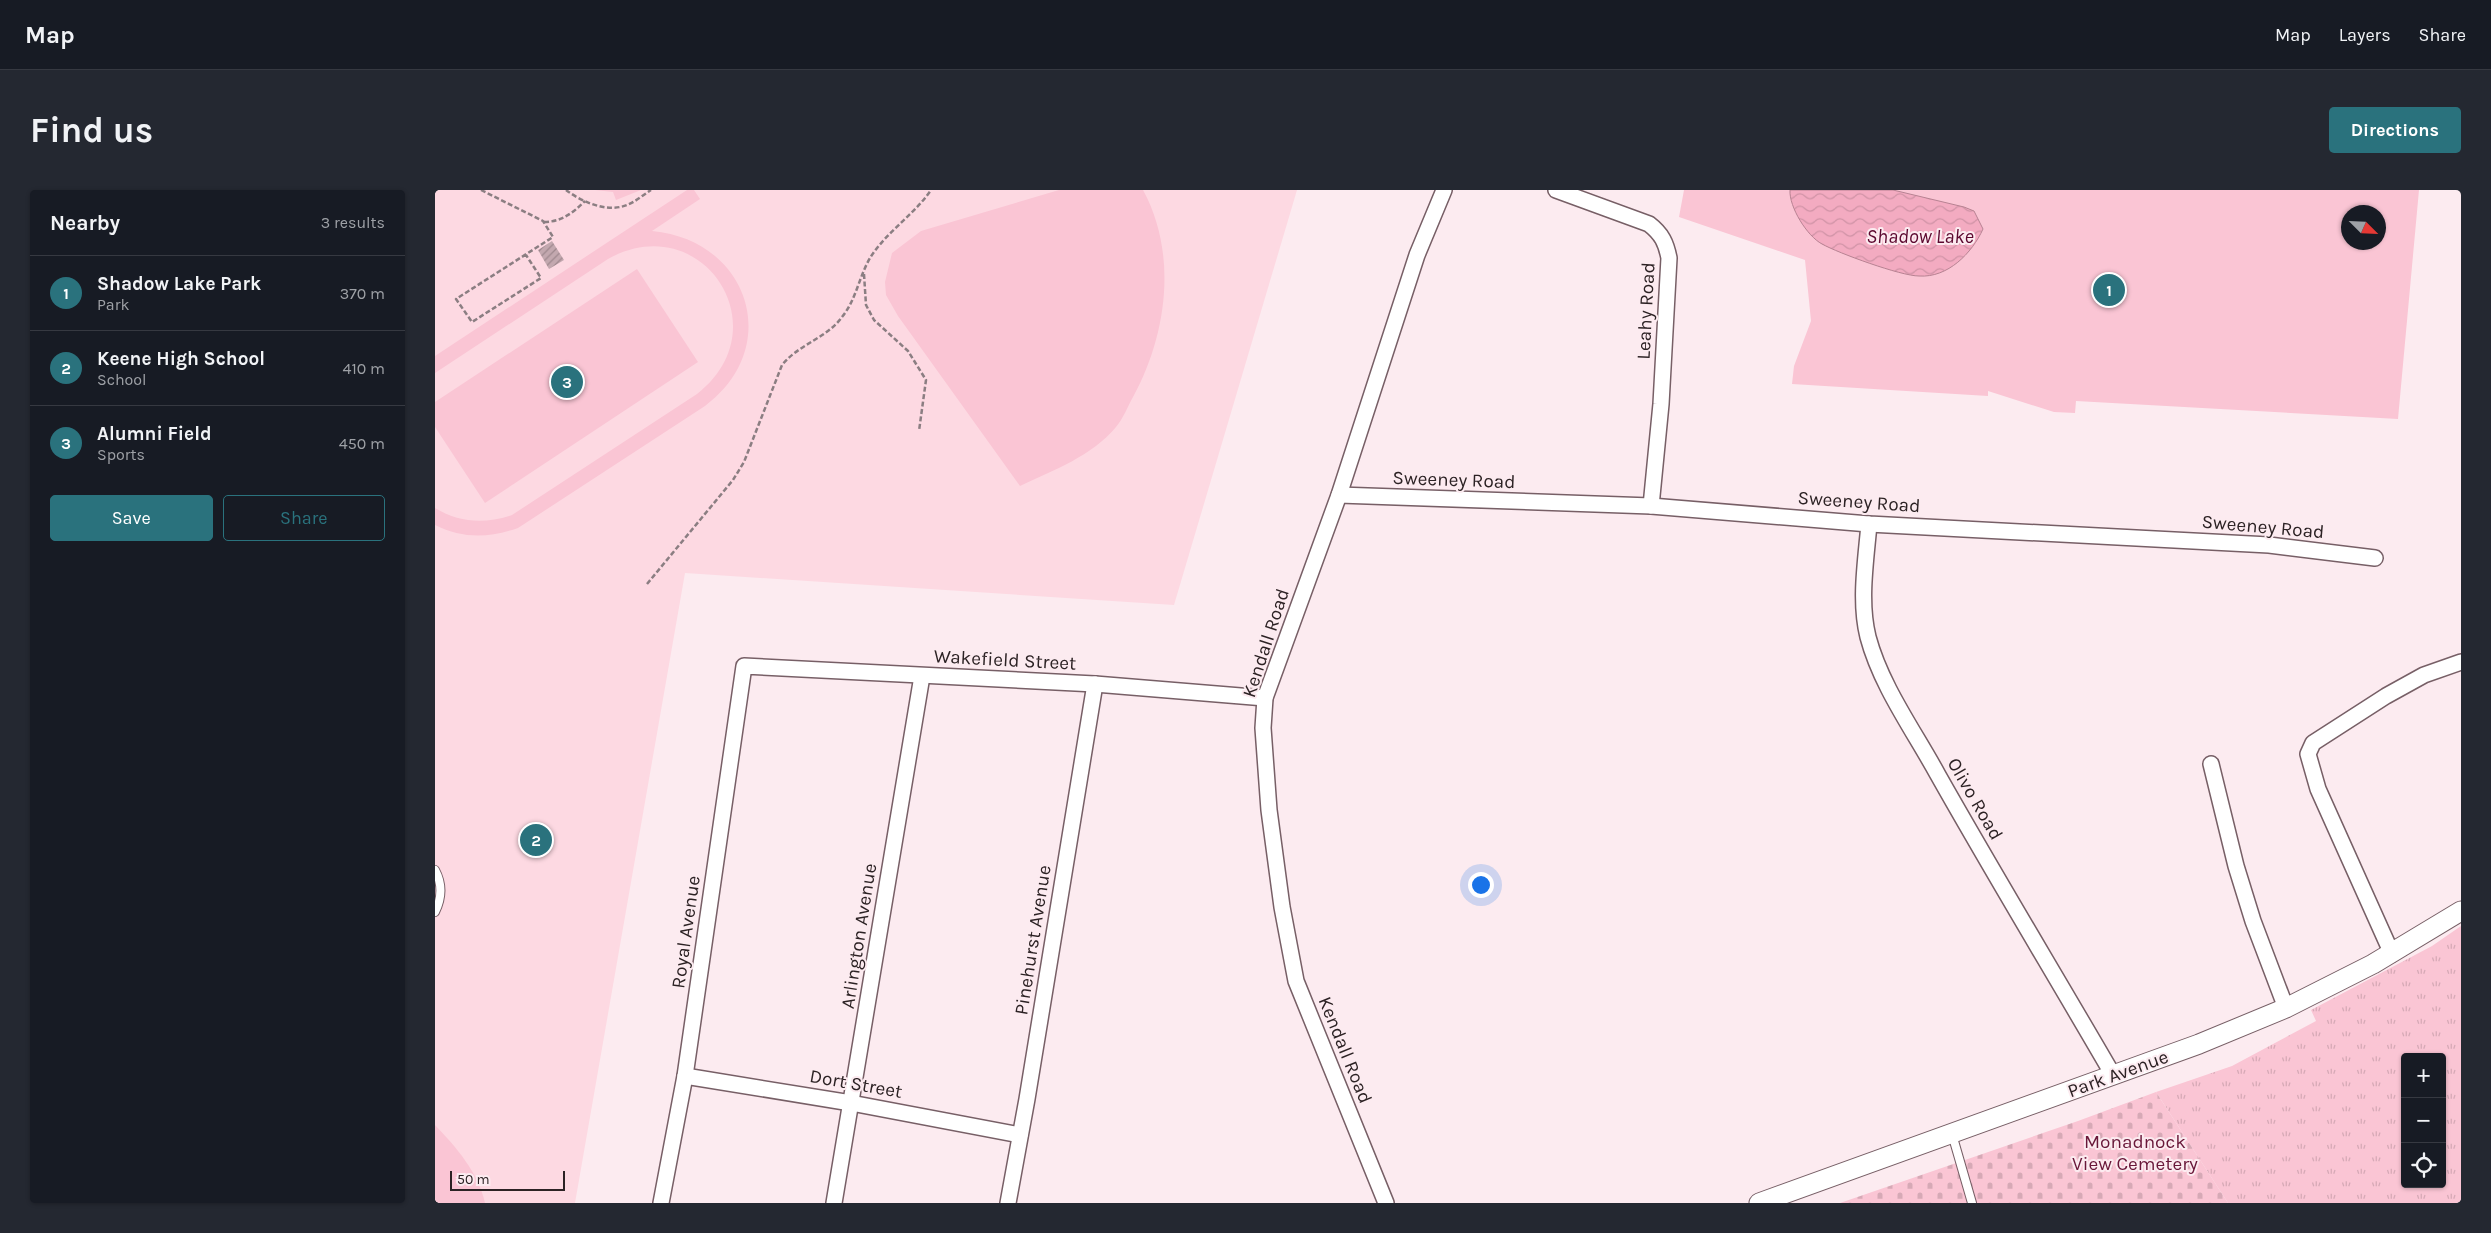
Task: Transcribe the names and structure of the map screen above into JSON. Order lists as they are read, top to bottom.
{
  "streets": {
    "street": [
      "Leahy Road",
      "Sweeney Road",
      "Kendall Road",
      "Wakefield Street",
      "Olivo Road",
      "Royal Avenue",
      "Arlington Avenue",
      "Pinehurst Avenue",
      "Park Avenue",
      "Dort Street"
    ]
  },
  "crossings": [
    ["Leahy Road", "Sweeney Road"],
    ["Sweeney Road", "Kendall Road"],
    ["Sweeney Road", "Olivo Road"],
    ["Kendall Road", "Wakefield Street"],
    ["Wakefield Street", "Royal Avenue"],
    ["Wakefield Street", "Arlington Avenue"],
    ["Wakefield Street", "Pinehurst Avenue"],
    ["Olivo Road", "Park Avenue"],
    ["Royal Avenue", "Dort Street"],
    ["Arlington Avenue", "Dort Street"],
    ["Pinehurst Avenue", "Dort Street"]
  ],
  "water": ["Shadow Lake"],
  "parks": ["Monadnock View Cemetery"],
  "scale_bar": "50 m",
  "north": "bottom right",
  "page": {
    "header": "Map",
    "nav": ["Map", "Layers", "Share"],
    "buttons": [
      "Directions",
      ["Save", "Share"]
    ],
    "title": "Find us",
    "heading": ["Nearby", "3 results"],
    "list": [
      {
        "mark": "1",
        "name": "Shadow Lake Park",
        "note": "Park",
        "value": "370 m"
      },
      {
        "mark": "2",
        "name": "Keene High School",
        "note": "School",
        "value": "410 m"
      },
      {
        "mark": "3",
        "name": "Alumni Field",
        "note": "Sports",
        "value": "450 m"
      }
    ],
    "pins": ["1", "3", "2"],
    "map_buttons": ["+", "−"],
    "scale": "50 m"
  }
}
